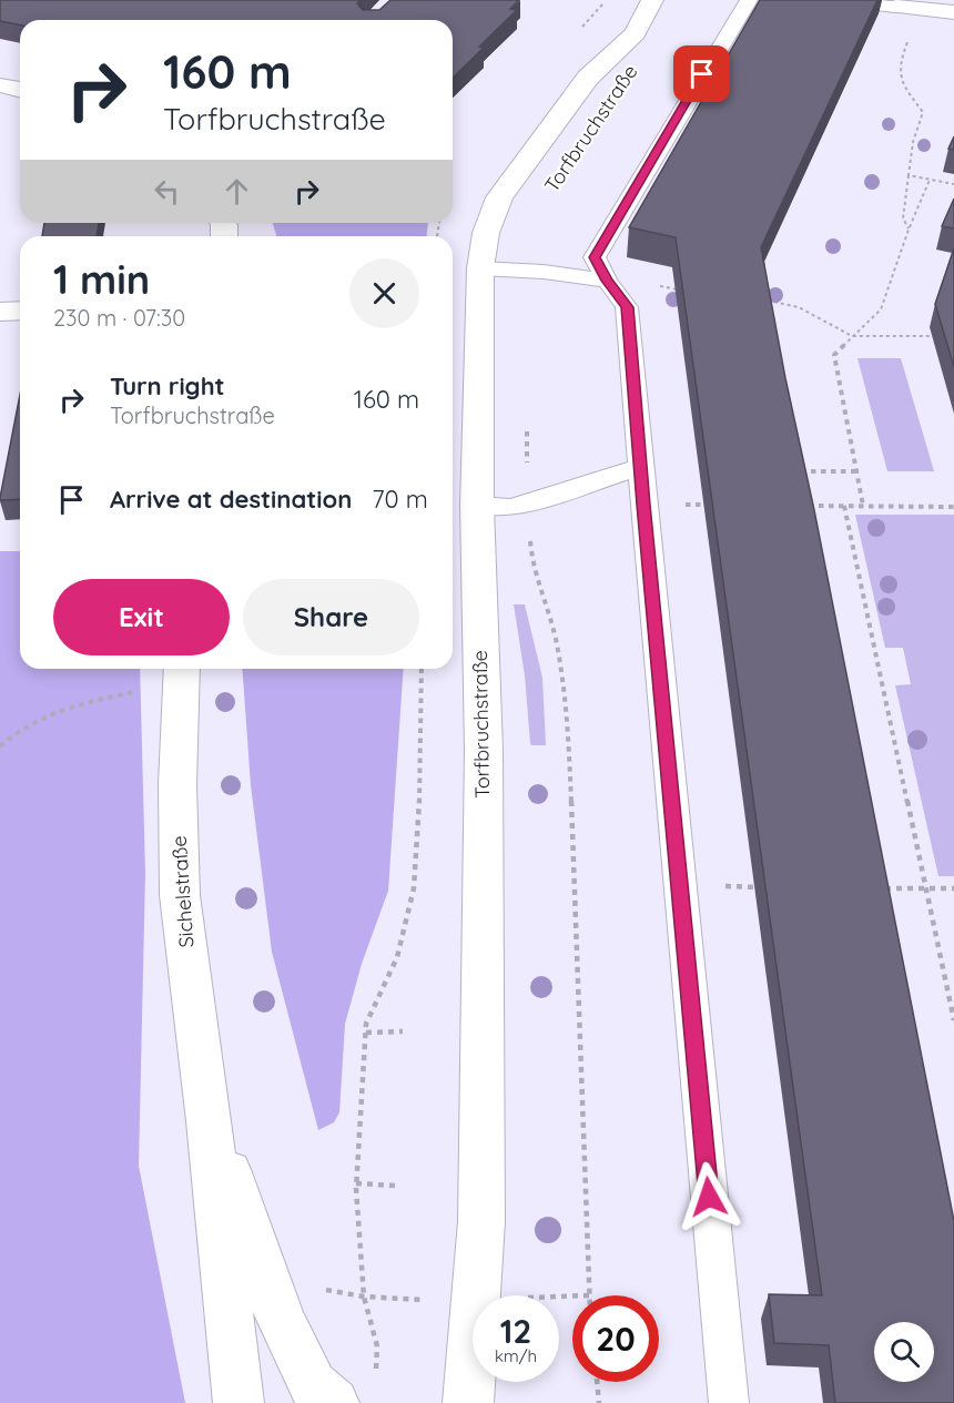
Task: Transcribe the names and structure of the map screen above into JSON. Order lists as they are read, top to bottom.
{
  "streets": {
    "main road": ["Torfbruchstraße", "Sichelstraße"]
  },
  "page": {
    "turn": ["160 m", "Torfbruchstraße"],
    "heading": ["1 min", "230 m · 07:30"],
    "list": [
      {
        "name": "Turn right",
        "note": "Torfbruchstraße",
        "value": "160 m"
      },
      {
        "name": "Arrive at destination",
        "value": "70 m"
      }
    ],
    "buttons": ["Exit", "Share"],
    "speed": "12 km/h",
    "limit": "20"
  }
}
